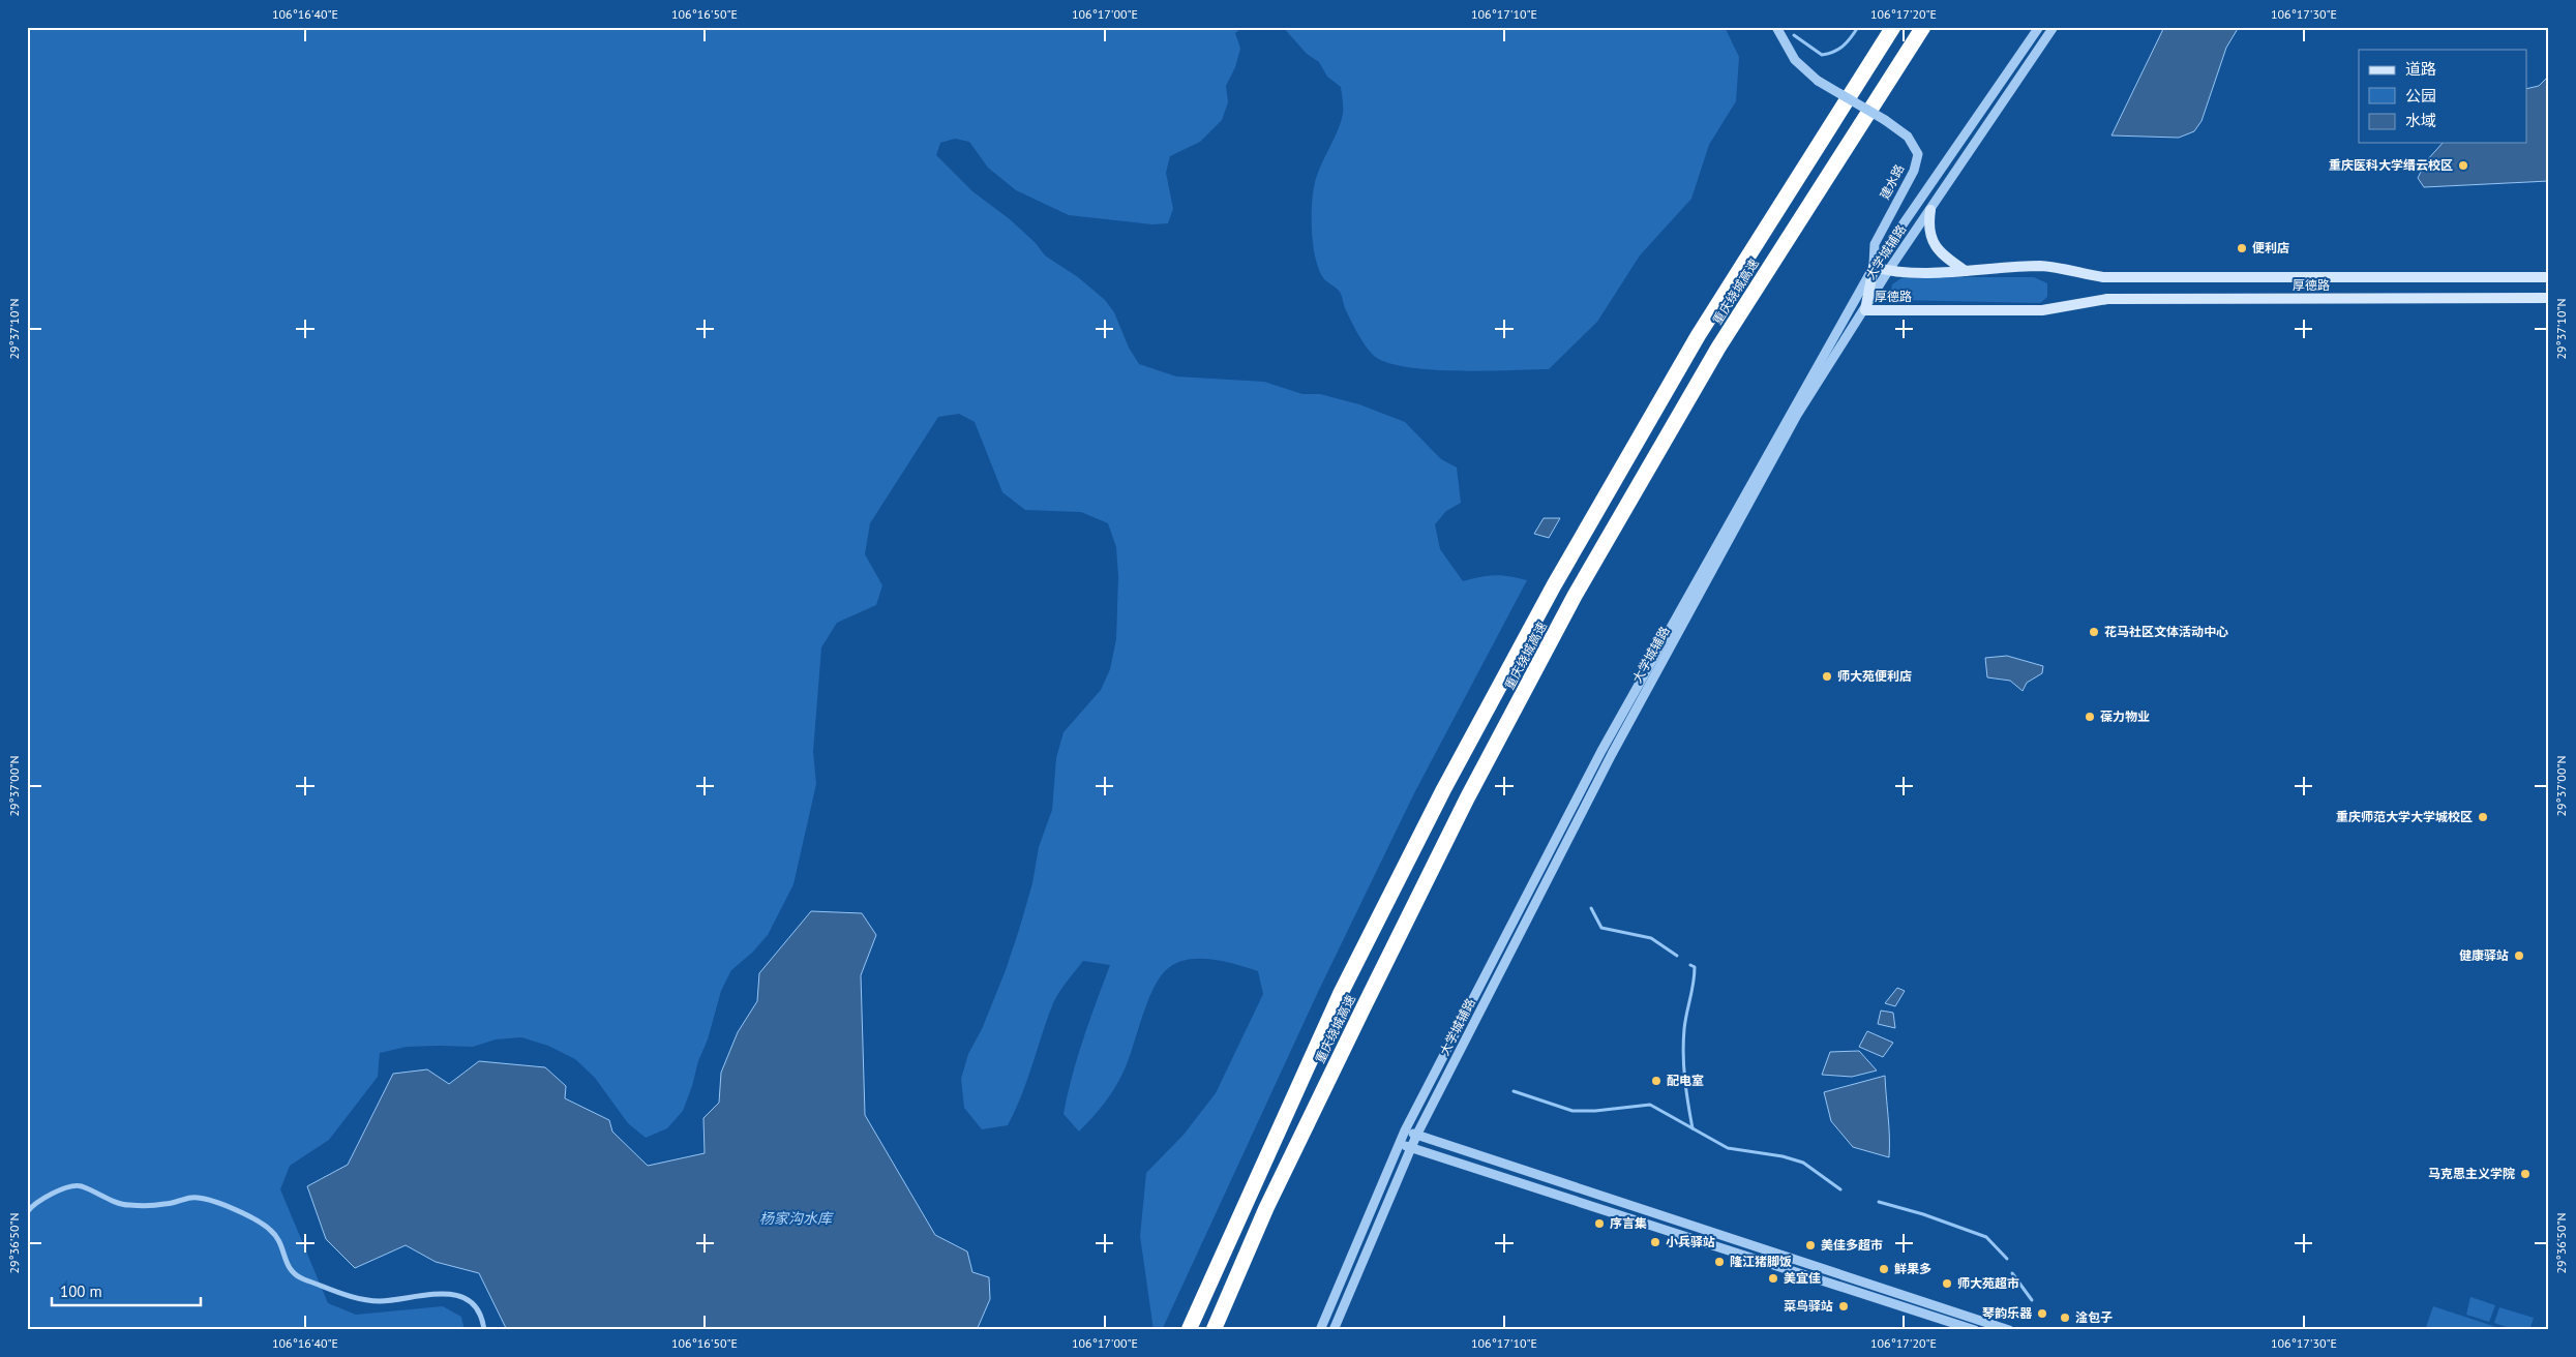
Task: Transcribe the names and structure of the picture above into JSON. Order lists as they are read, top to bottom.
{
  "streets": {
    "highway": ["重庆绕城高速"],
    "main road": ["厚德路"],
    "street": ["建水路", "大学城辅路"]
  },
  "crossings": [
    ["建水路", "大学城辅路"],
    ["建水路", "厚德路"],
    ["大学城辅路", "厚德路"]
  ],
  "water": ["杨家沟水库"],
  "places": [
    "重庆医科大学缙云校区",
    "便利店",
    "花马社区文体活动中心",
    "师大苑便利店",
    "葆力物业",
    "重庆师范大学大学城校区",
    "健康驿站",
    "配电室",
    "马克思主义学院",
    "序言集",
    "小兵驿站",
    "美佳多超市",
    "隆江猪脚饭",
    "鲜果多",
    "美宜佳",
    "师大苑超市",
    "菜鸟驿站",
    "琴韵乐器",
    "淦包子"
  ],
  "legend": ["道路", "公园", "水域"],
  "scale_bar": "100 m",
  "coordinates": [
    "106°16'40\"E",
    "106°16'50\"E",
    "106°17'00\"E",
    "106°17'10\"E",
    "106°17'20\"E",
    "106°17'30\"E",
    "29°37'10\"N",
    "29°37'00\"N",
    "29°36'50\"N"
  ]
}
